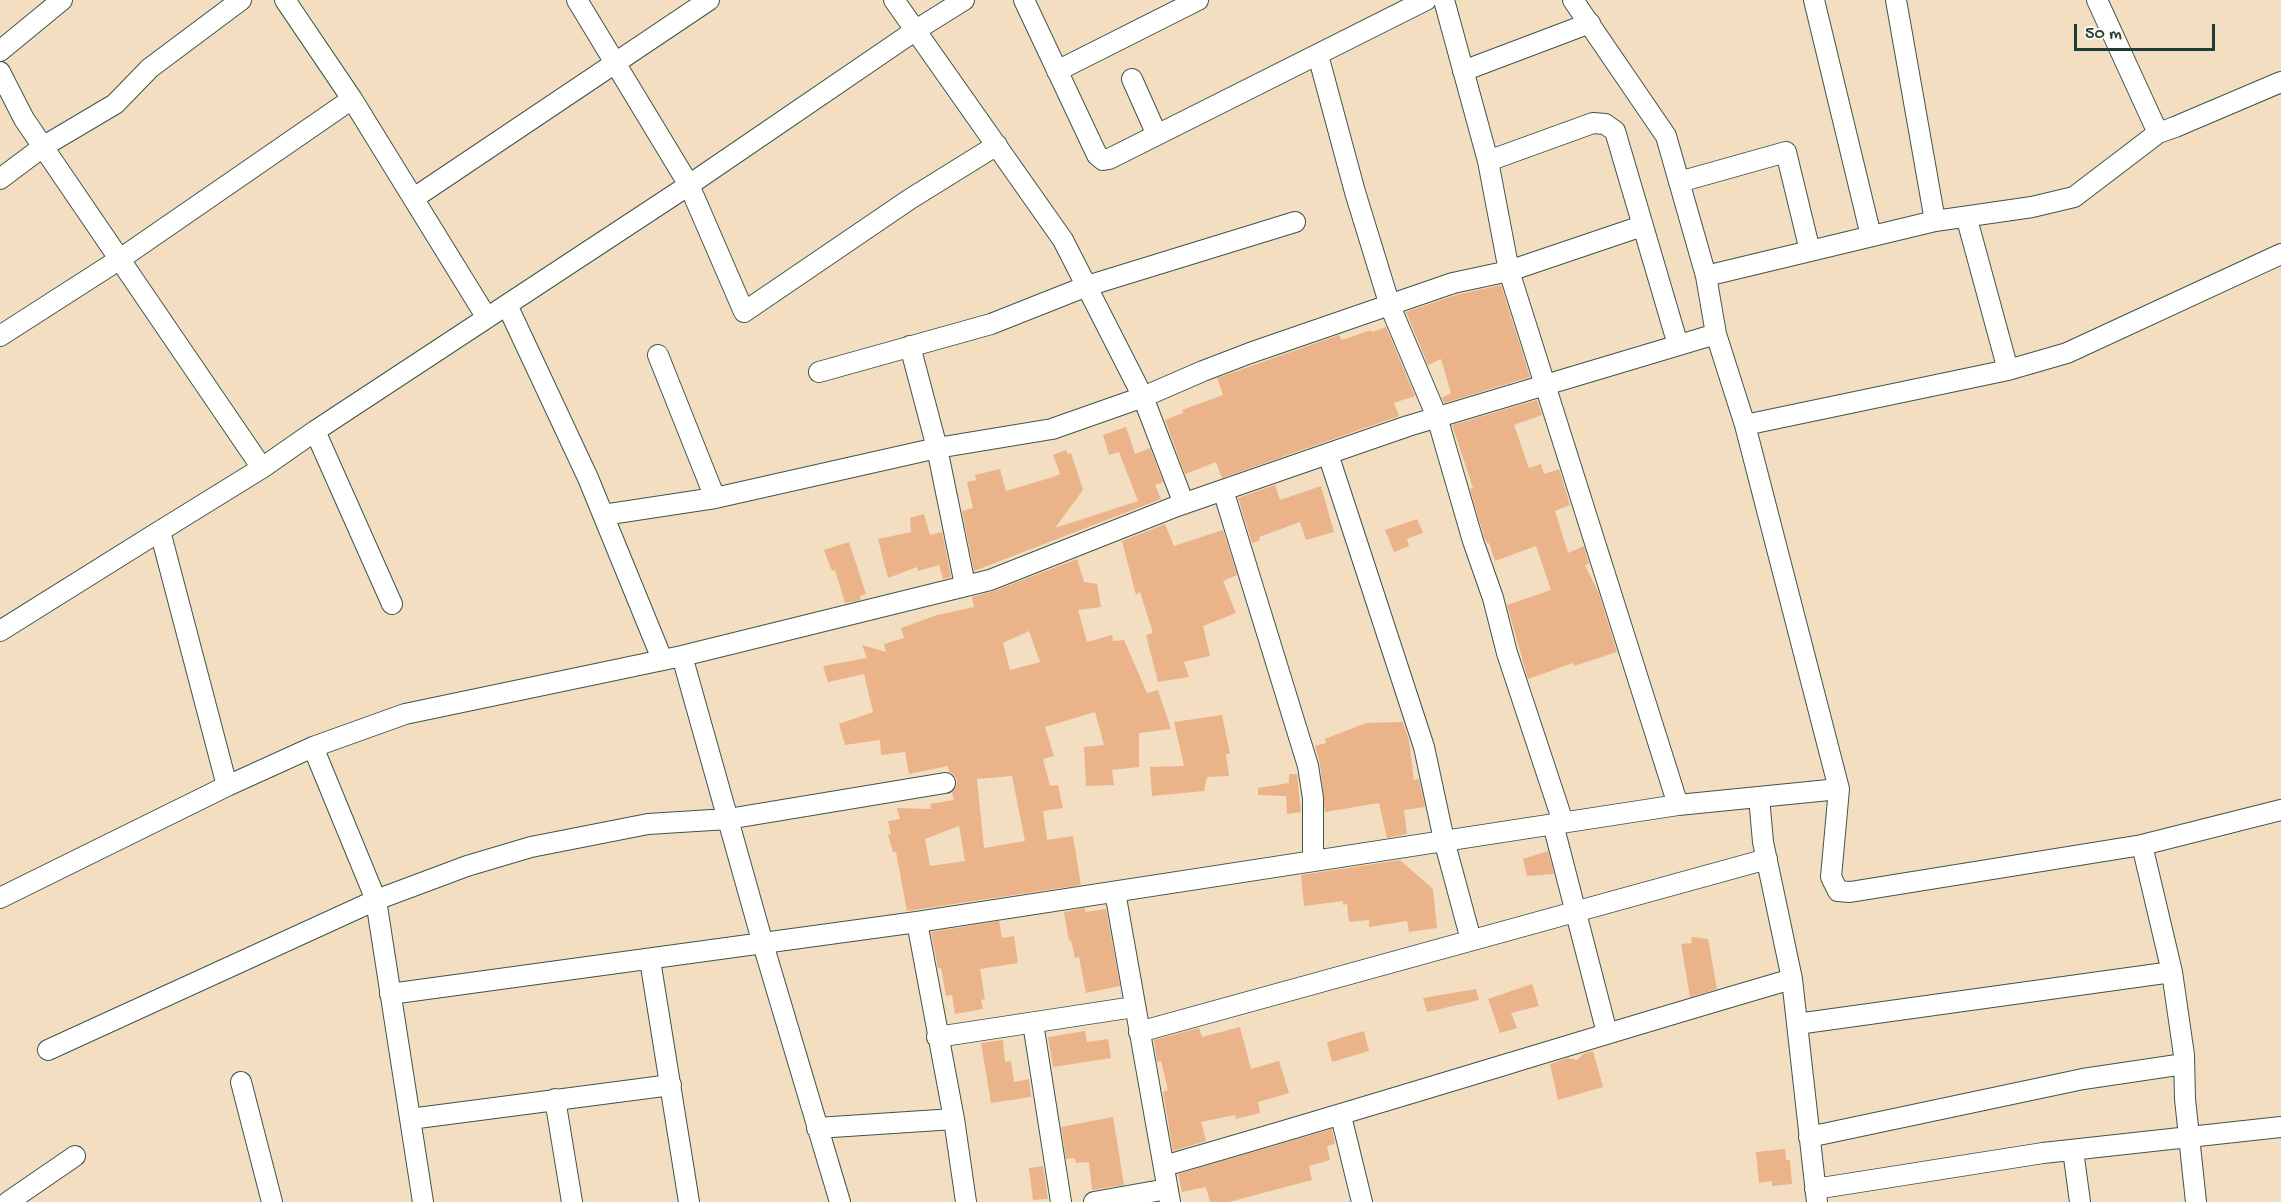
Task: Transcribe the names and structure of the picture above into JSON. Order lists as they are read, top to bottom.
{
  "scale_bar": "50 m"
}
